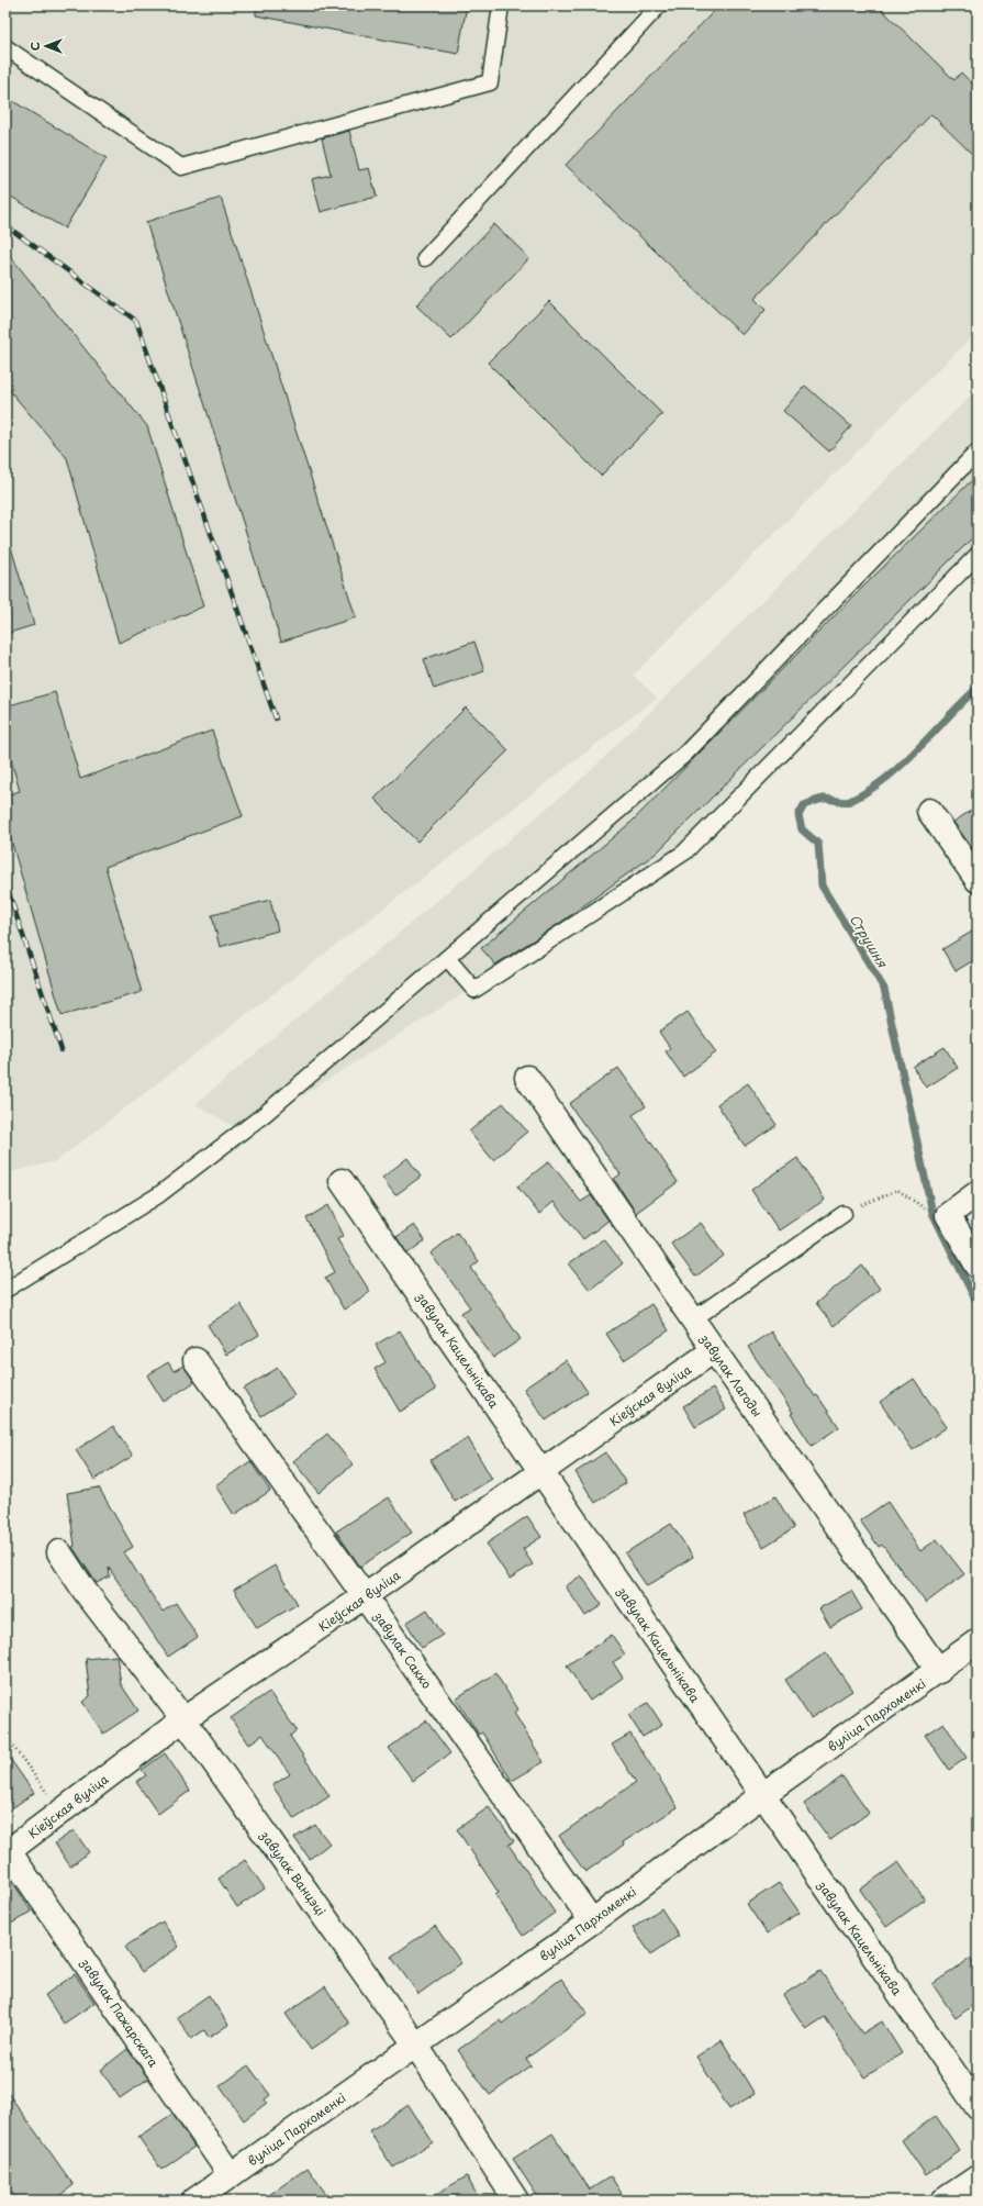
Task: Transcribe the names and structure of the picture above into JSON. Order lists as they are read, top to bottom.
{
  "streets": {
    "street": [
      "завулак Кацельнікава",
      "завулак Лагоды",
      "Кіеўская вуліца",
      "завулак Сакко",
      "вуліца Пархоменкі",
      "завулак Ванцэці",
      "завулак Пажарскага"
    ]
  },
  "crossings": [
    ["завулак Кацельнікава", "Кіеўская вуліца"],
    ["завулак Кацельнікава", "вуліца Пархоменкі"],
    ["завулак Лагоды", "Кіеўская вуліца"],
    ["завулак Лагоды", "вуліца Пархоменкі"],
    ["Кіеўская вуліца", "завулак Сакко"],
    ["Кіеўская вуліца", "завулак Ванцэці"],
    ["Кіеўская вуліца", "завулак Пажарскага"],
    ["завулак Сакко", "вуліца Пархоменкі"],
    ["вуліца Пархоменкі", "завулак Ванцэці"],
    ["вуліца Пархоменкі", "завулак Пажарскага"]
  ],
  "water": ["Струшня"],
  "north": "left"
}
